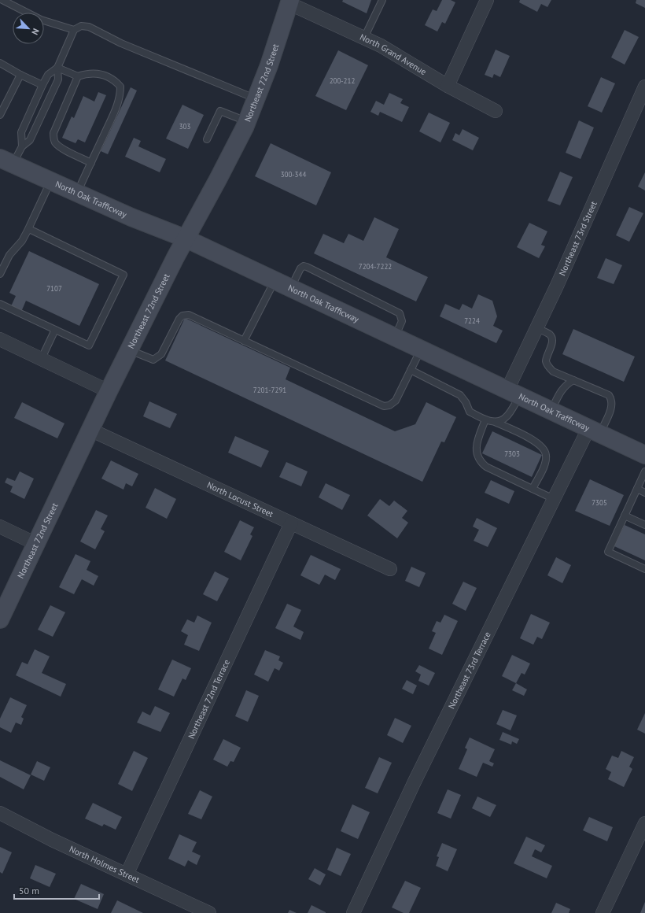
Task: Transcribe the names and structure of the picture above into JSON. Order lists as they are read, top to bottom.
{
  "streets": {
    "main road": ["Northeast 72nd Street", "North Oak Trafficway"],
    "street": [
      "North Grand Avenue",
      "Northeast 73rd Street",
      "North Locust Street",
      "Northeast 73rd Terrace",
      "Northeast 72nd Terrace",
      "North Holmes Street"
    ]
  },
  "crossings": [
    ["North Grand Avenue", "Northeast 72nd Street"],
    ["Northeast 72nd Street", "North Oak Trafficway"],
    ["Northeast 72nd Street", "North Locust Street"],
    ["North Oak Trafficway", "Northeast 73rd Street"],
    ["North Oak Trafficway", "Northeast 73rd Terrace"],
    ["North Locust Street", "Northeast 72nd Terrace"],
    ["Northeast 72nd Terrace", "North Holmes Street"]
  ],
  "house_numbers": [
    "200-212",
    "303",
    "300-344",
    "7204-7222",
    "7107",
    "7224",
    "7201-7291",
    "7303",
    "7305"
  ],
  "scale_bar": "50 m",
  "north": "bottom right"
}
